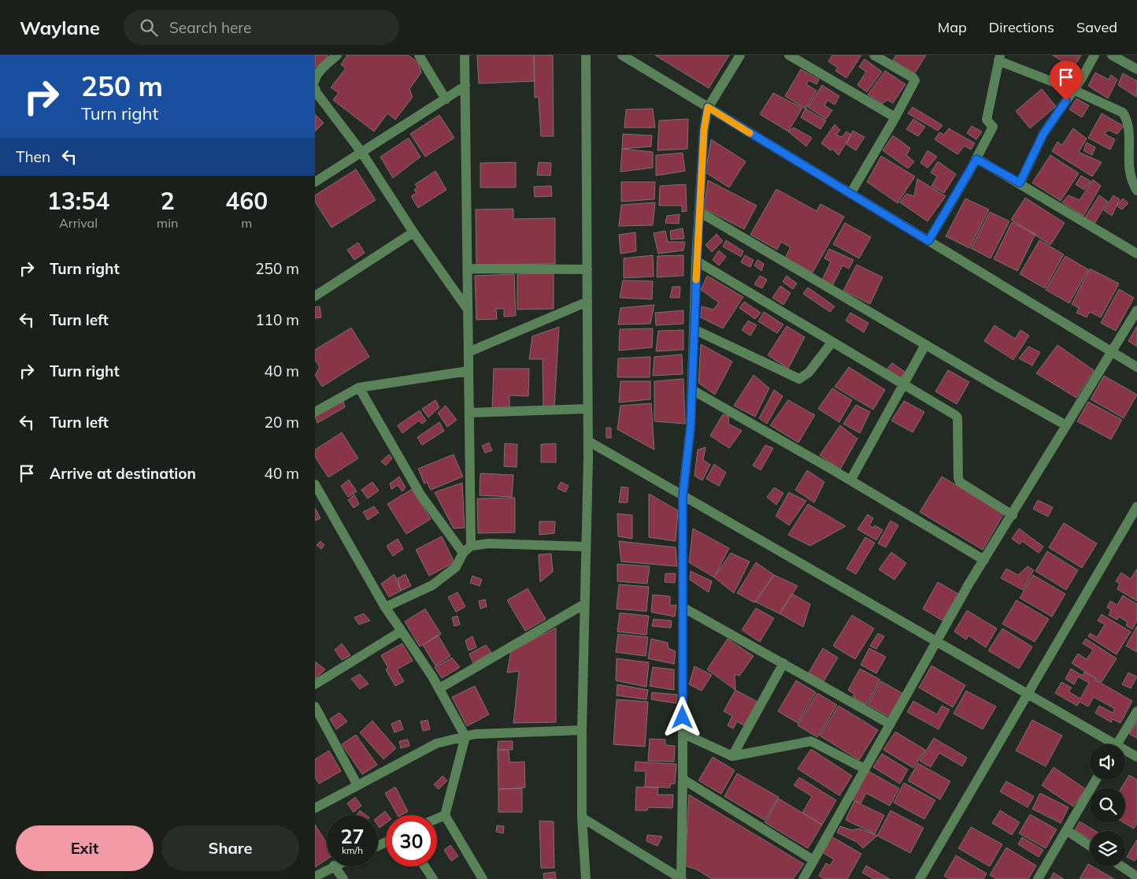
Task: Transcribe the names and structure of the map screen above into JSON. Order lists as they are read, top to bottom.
{
  "page": {
    "header": "Waylane",
    "search": "Search here",
    "nav": ["Map", "Directions", "Saved"],
    "turn": ["250 m", "Turn right"],
    "then": "Then",
    "eta": [
      "13:54",
      "Arrival",
      "2",
      "min",
      "460",
      "m"
    ],
    "list": [
      {
        "name": "Turn right",
        "value": "250 m"
      },
      {
        "name": "Turn left",
        "value": "110 m"
      },
      {
        "name": "Turn right",
        "value": "40 m"
      },
      {
        "name": "Turn left",
        "value": "20 m"
      },
      {
        "name": "Arrive at destination",
        "value": "40 m"
      }
    ],
    "speed": "27 km/h",
    "limit": "30",
    "buttons": ["Exit", "Share"]
  }
}
